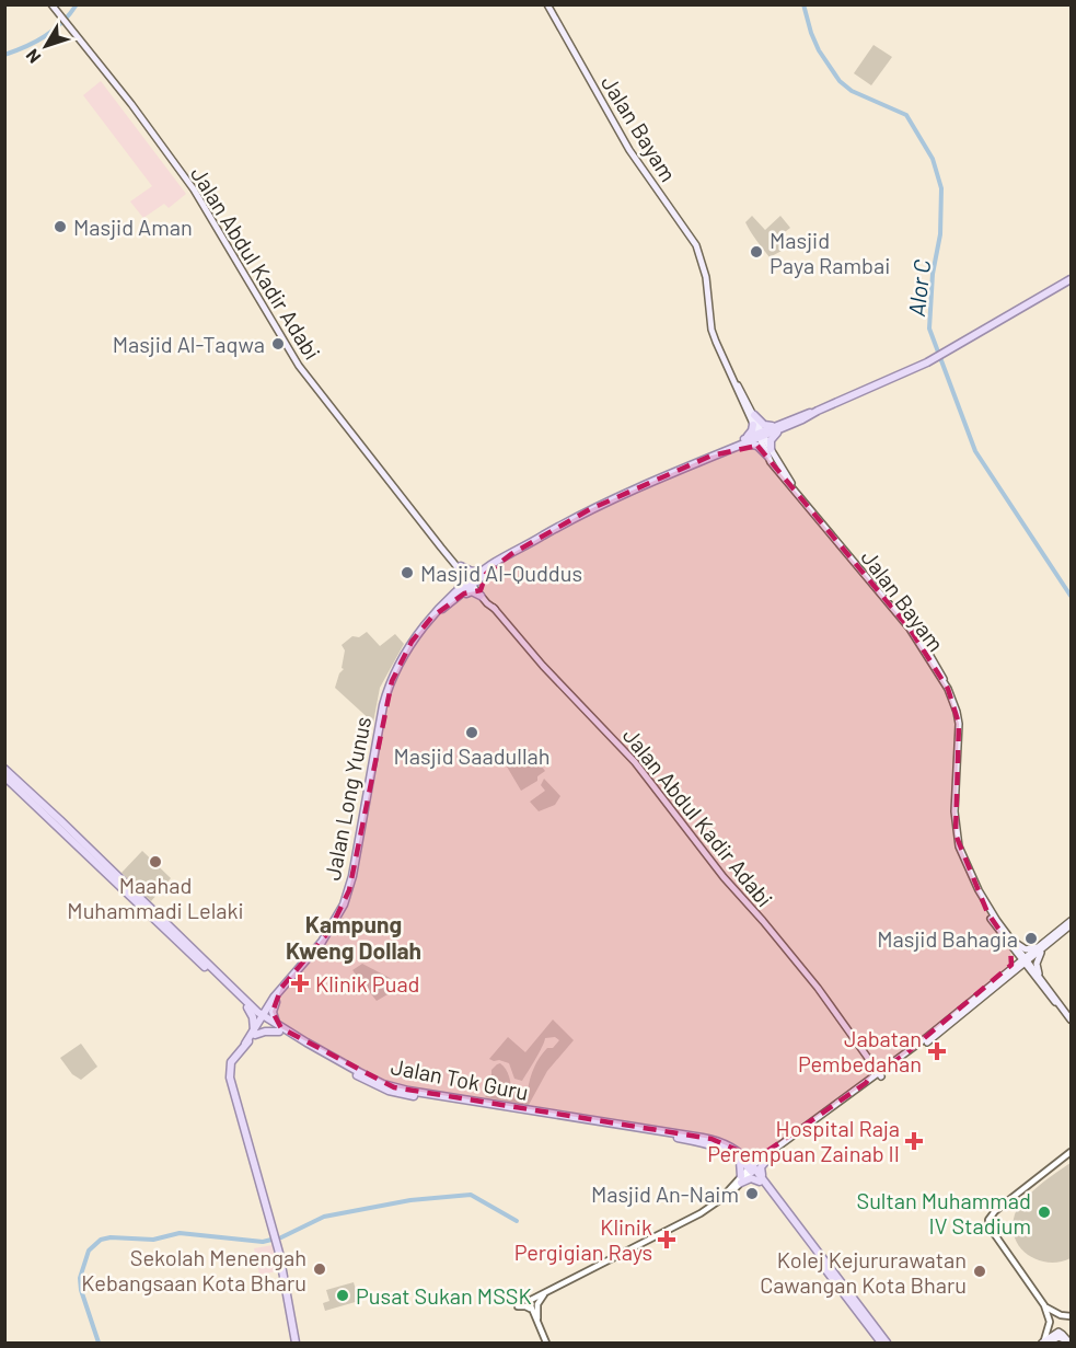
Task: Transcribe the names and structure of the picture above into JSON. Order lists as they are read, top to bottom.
{
  "streets": {
    "main road": [
      "Jalan Bayam",
      "Jalan Abdul Kadir Adabi",
      "Jalan Long Yunus",
      "Jalan Tok Guru"
    ]
  },
  "crossings": [
    ["Jalan Bayam", "Jalan Long Yunus"],
    ["Jalan Abdul Kadir Adabi", "Jalan Long Yunus"],
    ["Jalan Long Yunus", "Jalan Tok Guru"]
  ],
  "districts": ["Kampung Kweng Dollah"],
  "water": ["Alor C"],
  "places": {
    "other": [
      "Masjid Aman",
      "Masjid Paya Rambai",
      "Masjid Al-Taqwa",
      "Masjid Al-Quddus",
      "Masjid Saadullah",
      "Maahad Muhammadi Lelaki",
      "Masjid Bahagia",
      "Masjid An-Naim",
      "Sultan Muhammad IV Stadium",
      "Sekolah Menengah Kebangsaan Kota Bharu",
      "Kolej Kejururawatan Cawangan Kota Bharu",
      "Pusat Sukan MSSK"
    ],
    "health": [
      "Klinik Puad",
      "Jabatan Pembedahan",
      "Hospital Raja Perempuan Zainab II",
      "Klinik Pergigian Rays"
    ]
  },
  "north": "bottom left"
}
